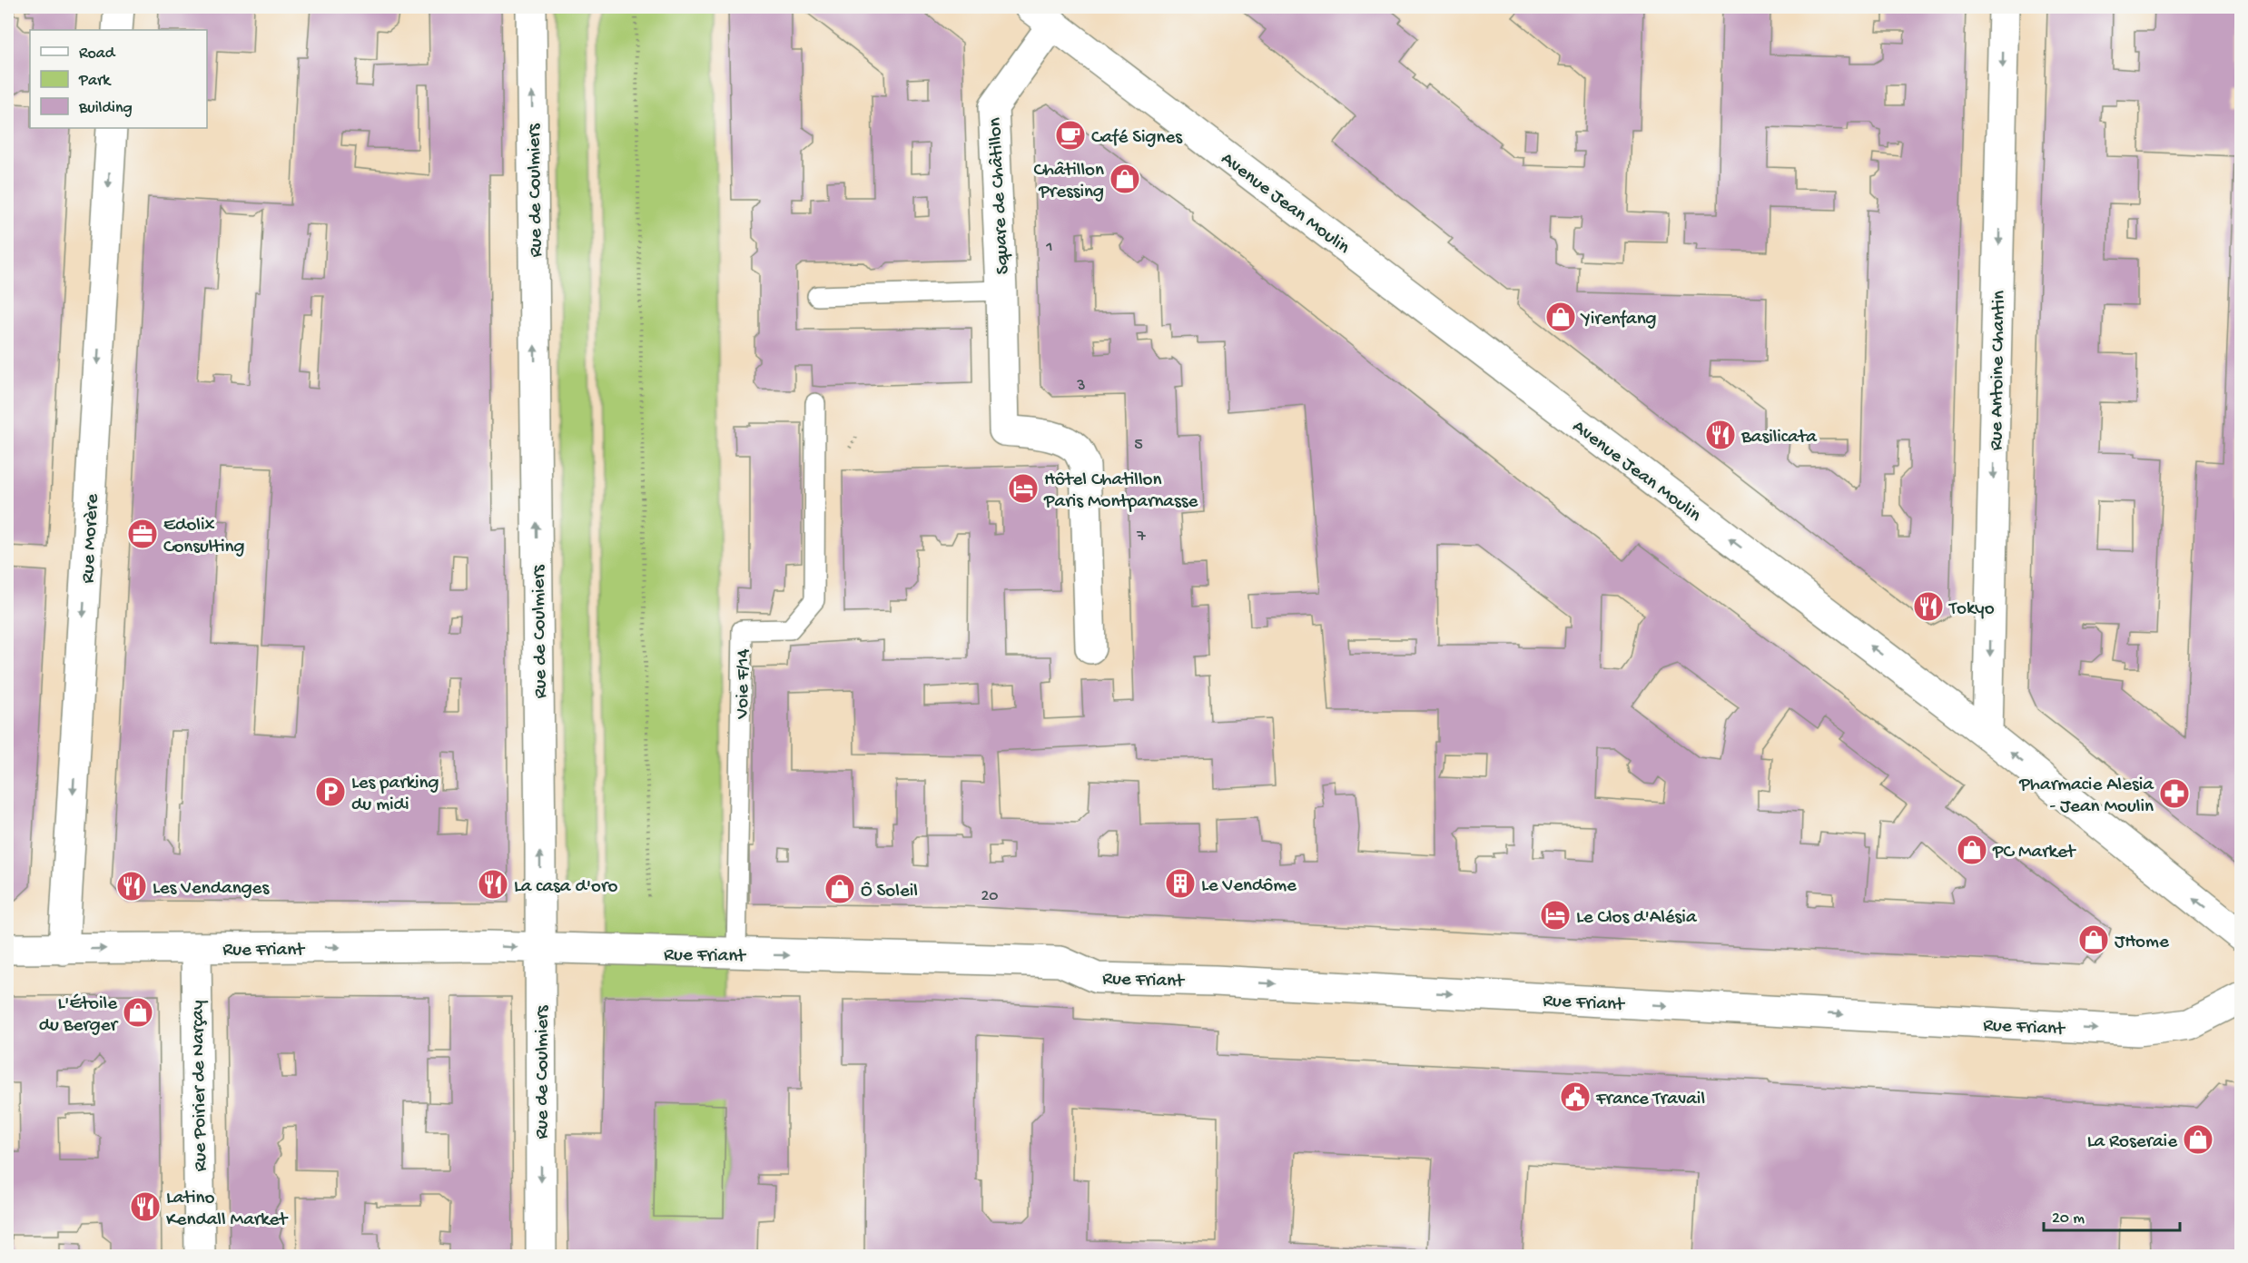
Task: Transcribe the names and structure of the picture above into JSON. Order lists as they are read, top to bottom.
{
  "streets": {
    "street": [
      "Rue de Coulmiers",
      "Square de Châtillon",
      "Avenue Jean Moulin",
      "Rue Antoine Chantin",
      "Rue Morère",
      "Rue Friant",
      "Rue Poirier de Narçay"
    ],
    "lane": ["Voie F/14"]
  },
  "crossings": [
    ["Rue de Coulmiers", "Rue Friant"],
    ["Square de Châtillon", "Avenue Jean Moulin"],
    ["Avenue Jean Moulin", "Rue Antoine Chantin"],
    ["Rue Morère", "Rue Friant"],
    ["Voie F/14", "Rue Friant"],
    ["Rue Friant", "Rue Poirier de Narçay"]
  ],
  "one_way": [
    "Avenue Jean Moulin",
    "Rue Antoine Chantin",
    "Rue Morère",
    "Rue Friant"
  ],
  "places": {
    "cafe": ["Café Signes"],
    "shop": [
      "Châtillon Pressing",
      "Yirenfang",
      "PC Market",
      "Ô Soleil",
      "JHome",
      "L'Étoile du Berger",
      "La Roseraie"
    ],
    "restaurant": [
      "Basilicata",
      "Tokyo",
      "La casa d'oro",
      "Les Vendanges",
      "Latino Kendall Market"
    ],
    "hotel": ["Hôtel Chatillon Paris Montparnasse", "Le Clos d'Alésia"],
    "office": ["Edolix Consulting"],
    "parking": ["Les parking du midi"],
    "pharmacy": ["Pharmacie Alesia - Jean Moulin"],
    "building": ["Le Vendôme"],
    "public building": ["France Travail"]
  },
  "house_numbers": [
    "1",
    "3",
    "5",
    "7",
    "20"
  ],
  "legend": ["Road", "Park", "Building"],
  "scale_bar": "20 m"
}
